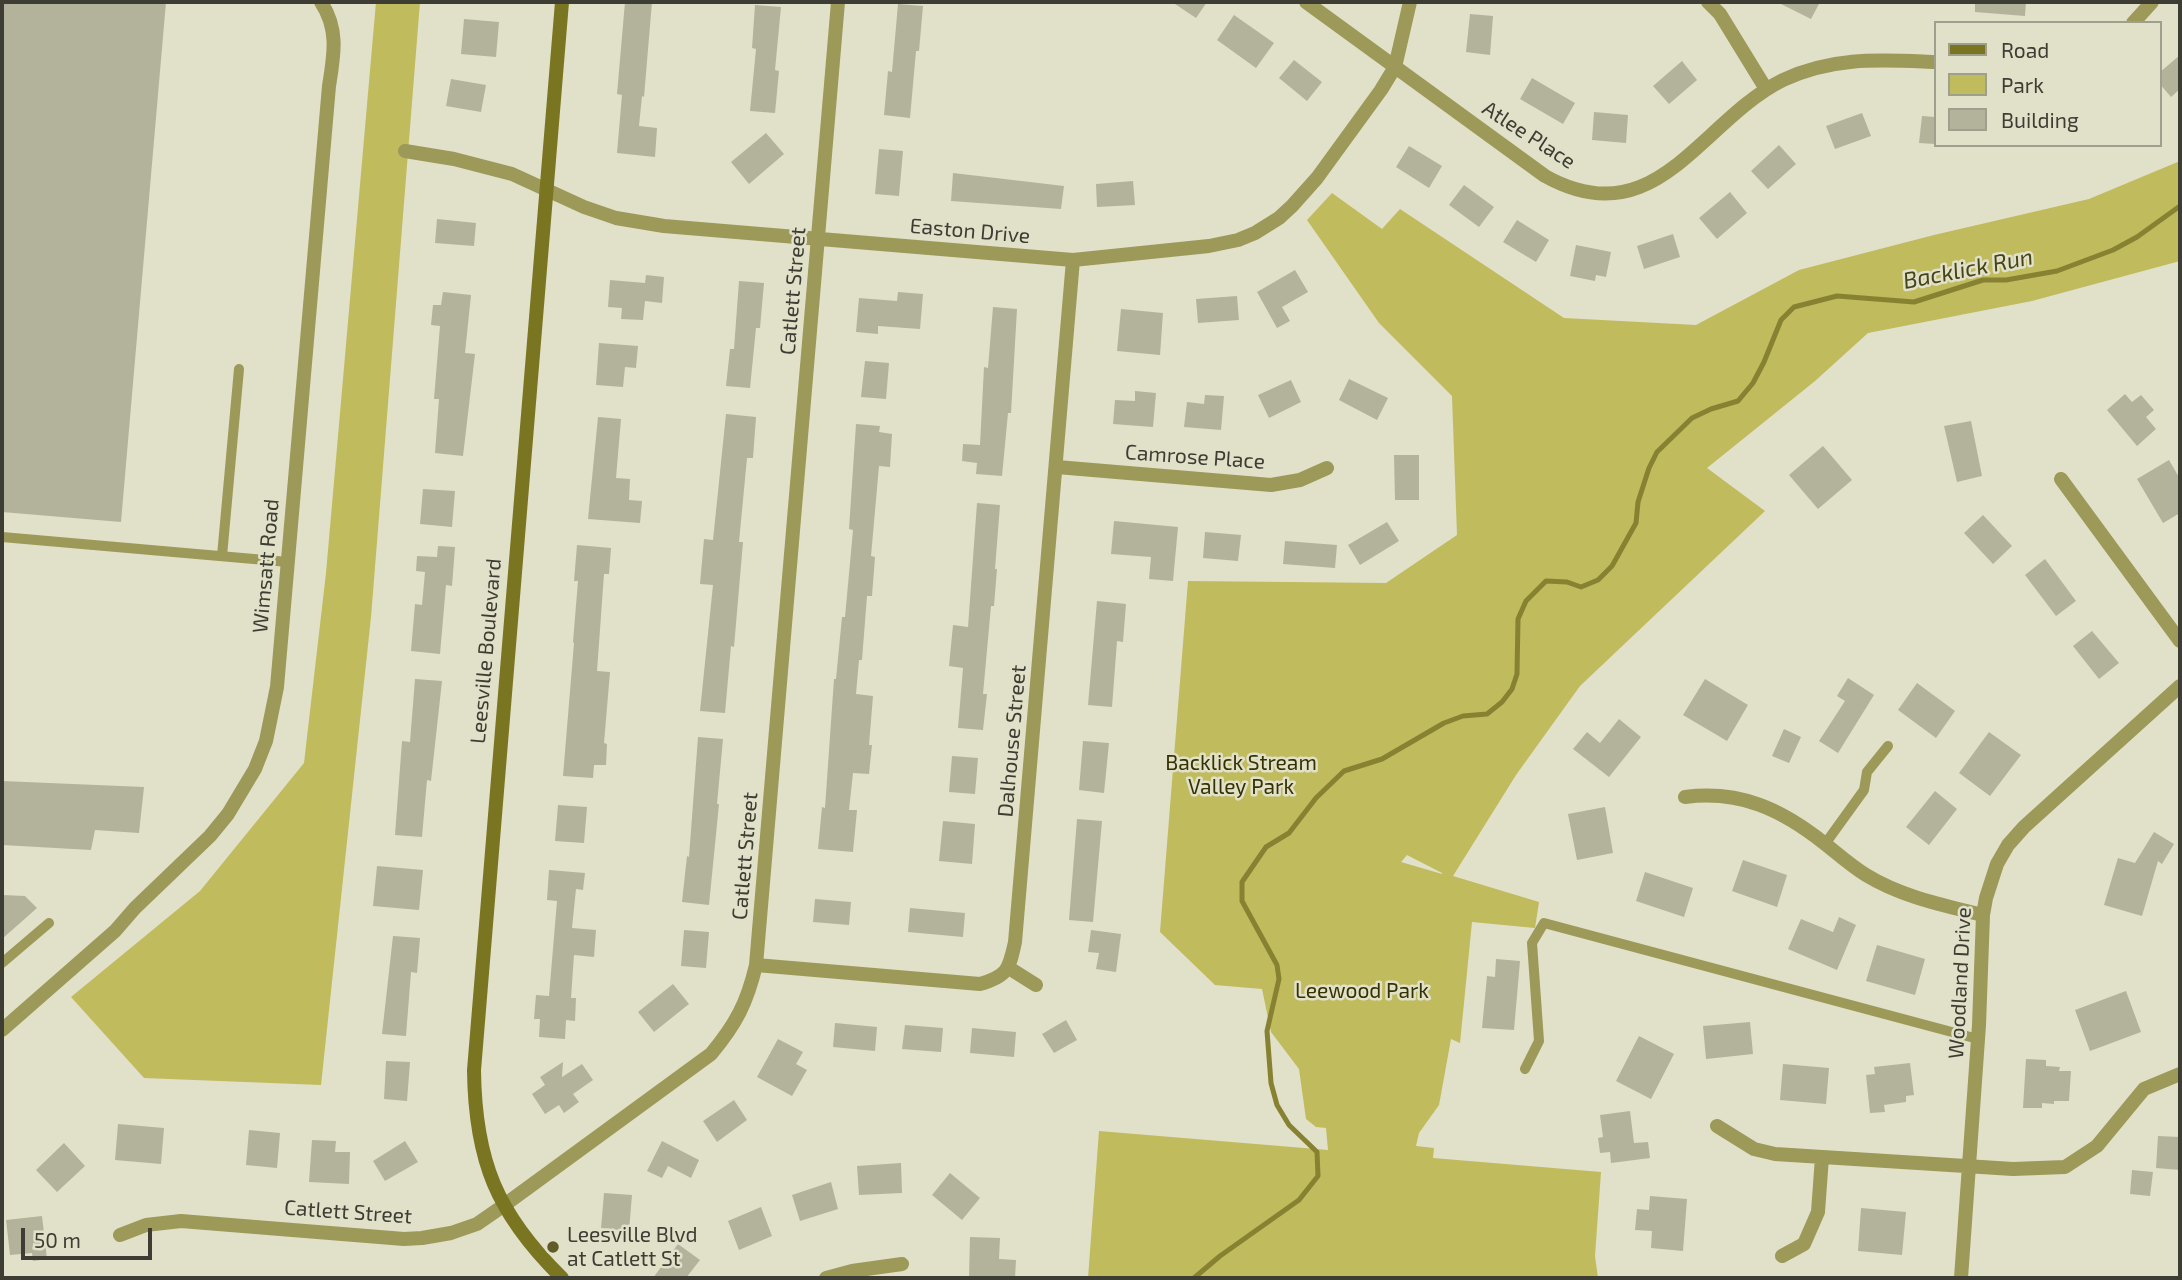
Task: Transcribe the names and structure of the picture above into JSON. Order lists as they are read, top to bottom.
{
  "streets": {
    "street": [
      "Atlee Place",
      "Easton Drive",
      "Catlett Street",
      "Camrose Place",
      "Wimsatt Road",
      "Leesville Boulevard",
      "Dalhouse Street",
      "Woodland Drive"
    ]
  },
  "crossings": [
    ["Atlee Place", "Easton Drive"],
    ["Easton Drive", "Catlett Street"],
    ["Easton Drive", "Leesville Boulevard"],
    ["Easton Drive", "Dalhouse Street"],
    ["Catlett Street", "Leesville Boulevard"],
    ["Camrose Place", "Dalhouse Street"]
  ],
  "water": ["Backlick Run"],
  "parks": ["Backlick Stream Valley Park", "Leewood Park"],
  "places": ["Leesville Blvd at Catlett St"],
  "legend": ["Road", "Park", "Building"],
  "scale_bar": "50 m"
}
